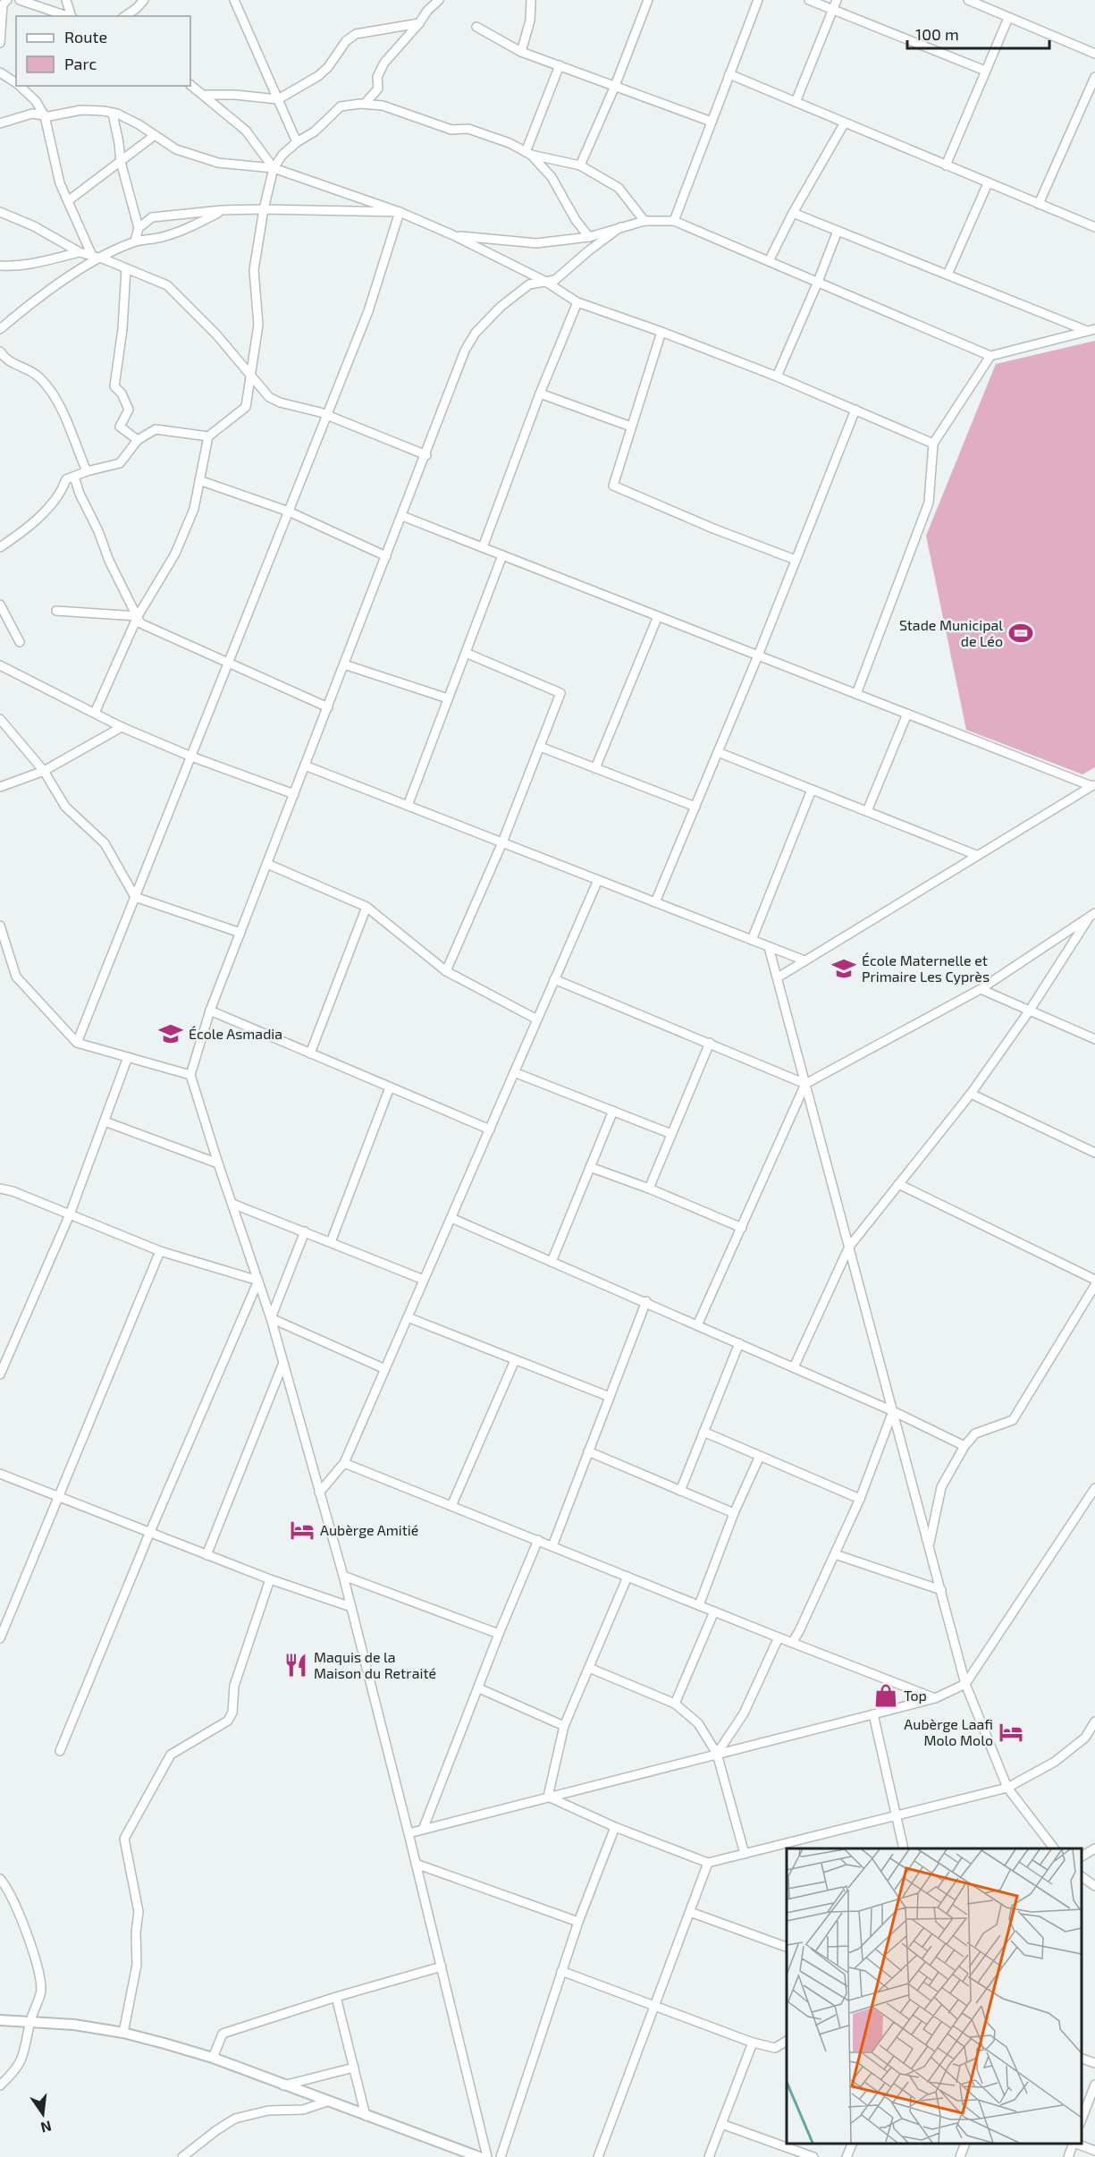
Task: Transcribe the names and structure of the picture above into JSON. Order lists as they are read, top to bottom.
{
  "places": {
    "sports": ["Stade Municipal de Léo"],
    "school or university": ["École Maternelle et Primaire Les Cyprès", "École Asmadia"],
    "hotel": ["Aubèrge Amitié", "Aubèrge Laafi Molo Molo"],
    "restaurant": ["Maquis de la Maison du Retraité"],
    "shop": ["Top"]
  },
  "legend": ["Route", "Parc"],
  "scale_bar": "100 m",
  "north": "bottom"
}
